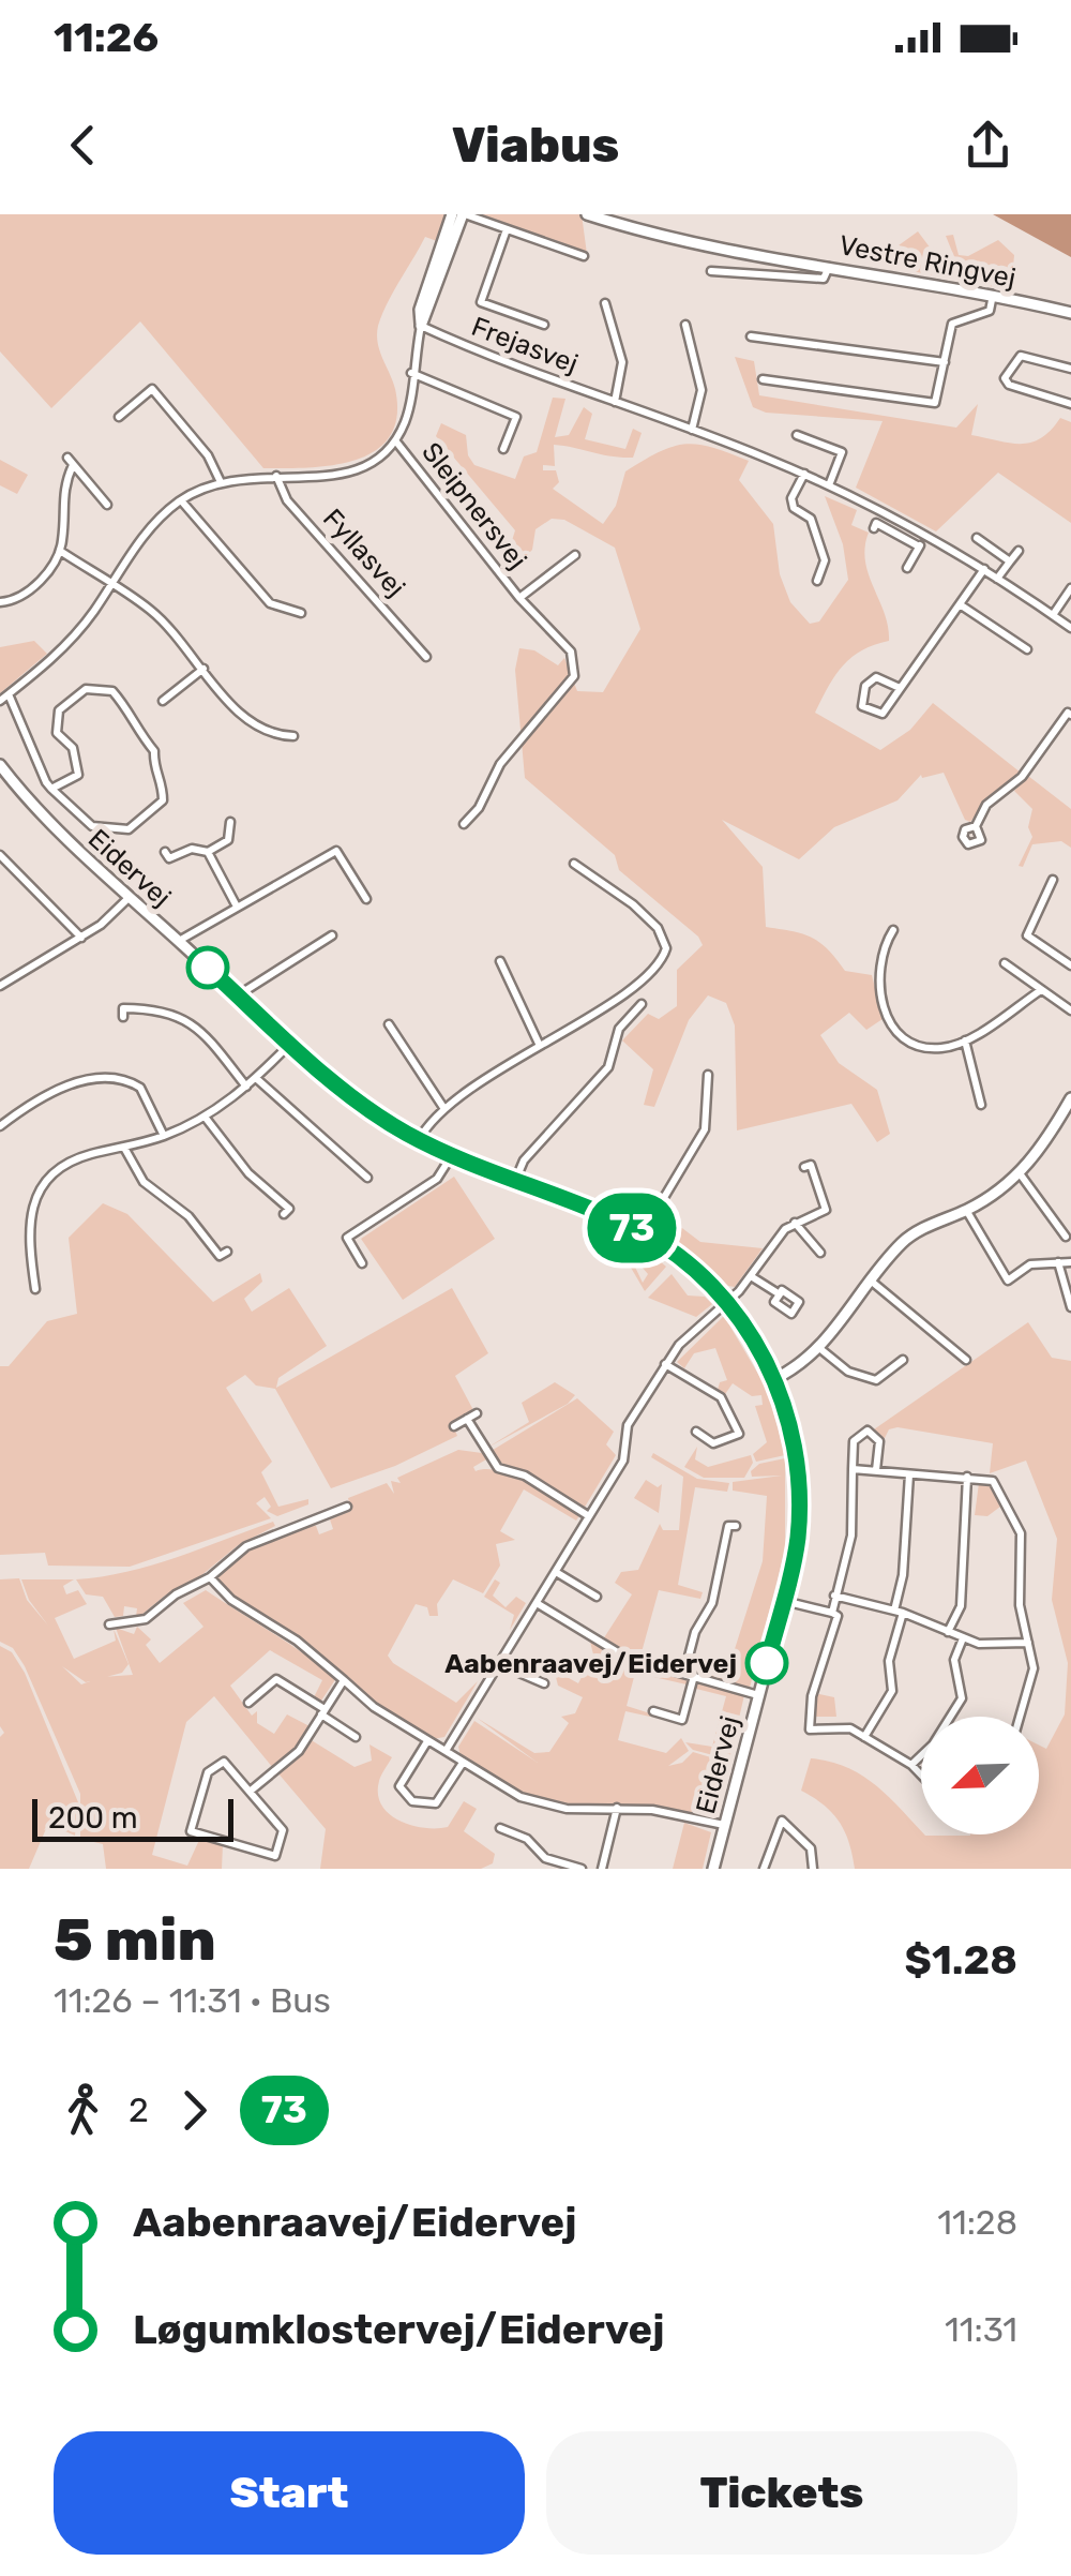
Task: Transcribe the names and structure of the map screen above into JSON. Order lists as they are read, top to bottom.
{
  "streets": {
    "street": [
      "Vestre Ringvej",
      "Frejasvej",
      "Sleipnersvej",
      "Fyllasvej",
      "Eidervej"
    ]
  },
  "places": ["Aabenraavej/Eidervej"],
  "lines": ["bus line 73"],
  "scale_bar": "200 m",
  "north": "bottom left",
  "page": {
    "status": "11:26",
    "header": "Viabus",
    "on_map": "73",
    "scale": "200 m",
    "heading": ["5 min", "11:26 – 11:31 · Bus", "$1.28"],
    "legs": ["2", "73"],
    "list": [
      {
        "name": "Aabenraavej/Eidervej",
        "value": "11:28"
      },
      {
        "name": "Løgumklostervej/Eidervej",
        "value": "11:31"
      }
    ],
    "buttons": ["Start", "Tickets"]
  }
}
